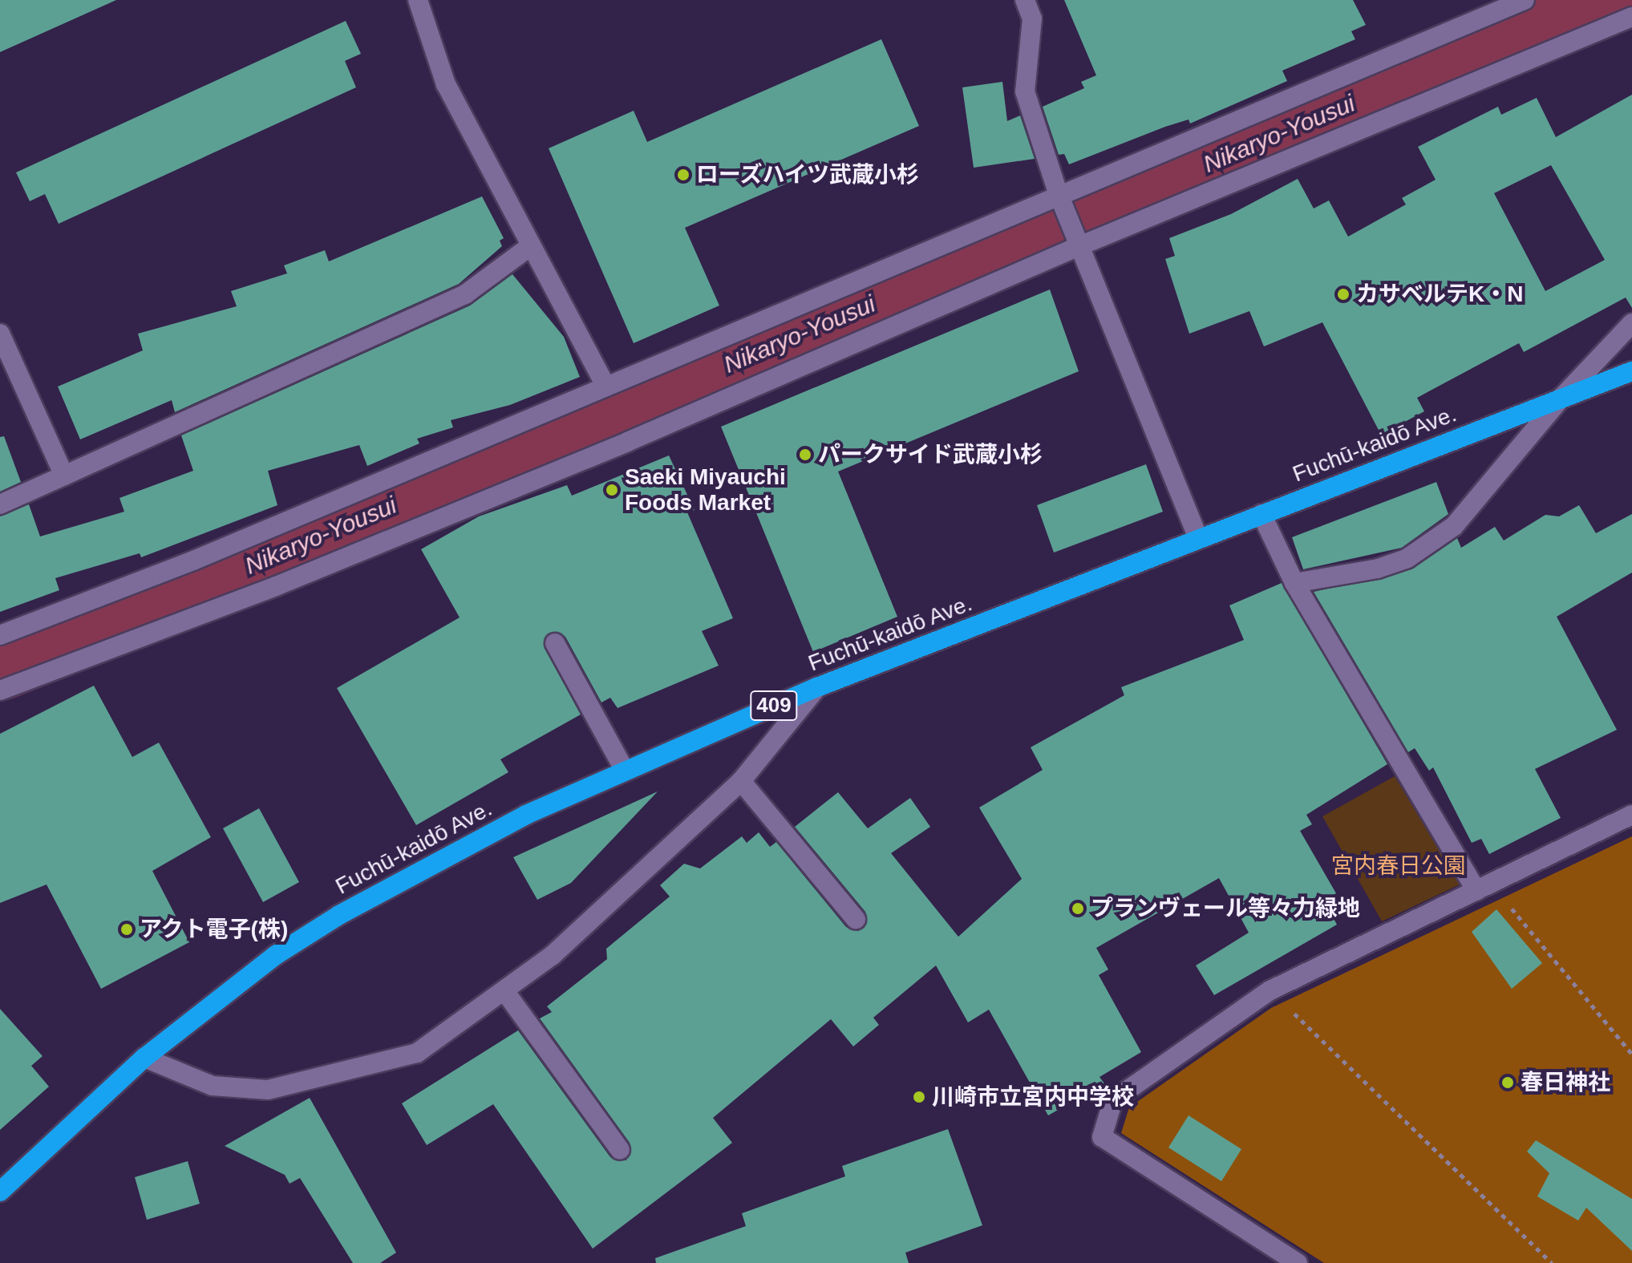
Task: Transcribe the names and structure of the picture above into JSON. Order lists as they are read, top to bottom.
{
  "streets": {
    "highway": ["Fuchū-kaidō Ave.", "409"]
  },
  "water": ["Nikaryo-Yousui"],
  "parks": ["宮内春日公園"],
  "places": [
    "ローズハイツ武蔵小杉",
    "カサベルテK・N",
    "パークサイド武蔵小杉",
    "Saeki Miyauchi Foods Market",
    "プランヴェール等々力緑地",
    "アクト電子(株)",
    "春日神社",
    "川崎市立宮内中学校"
  ]
}
